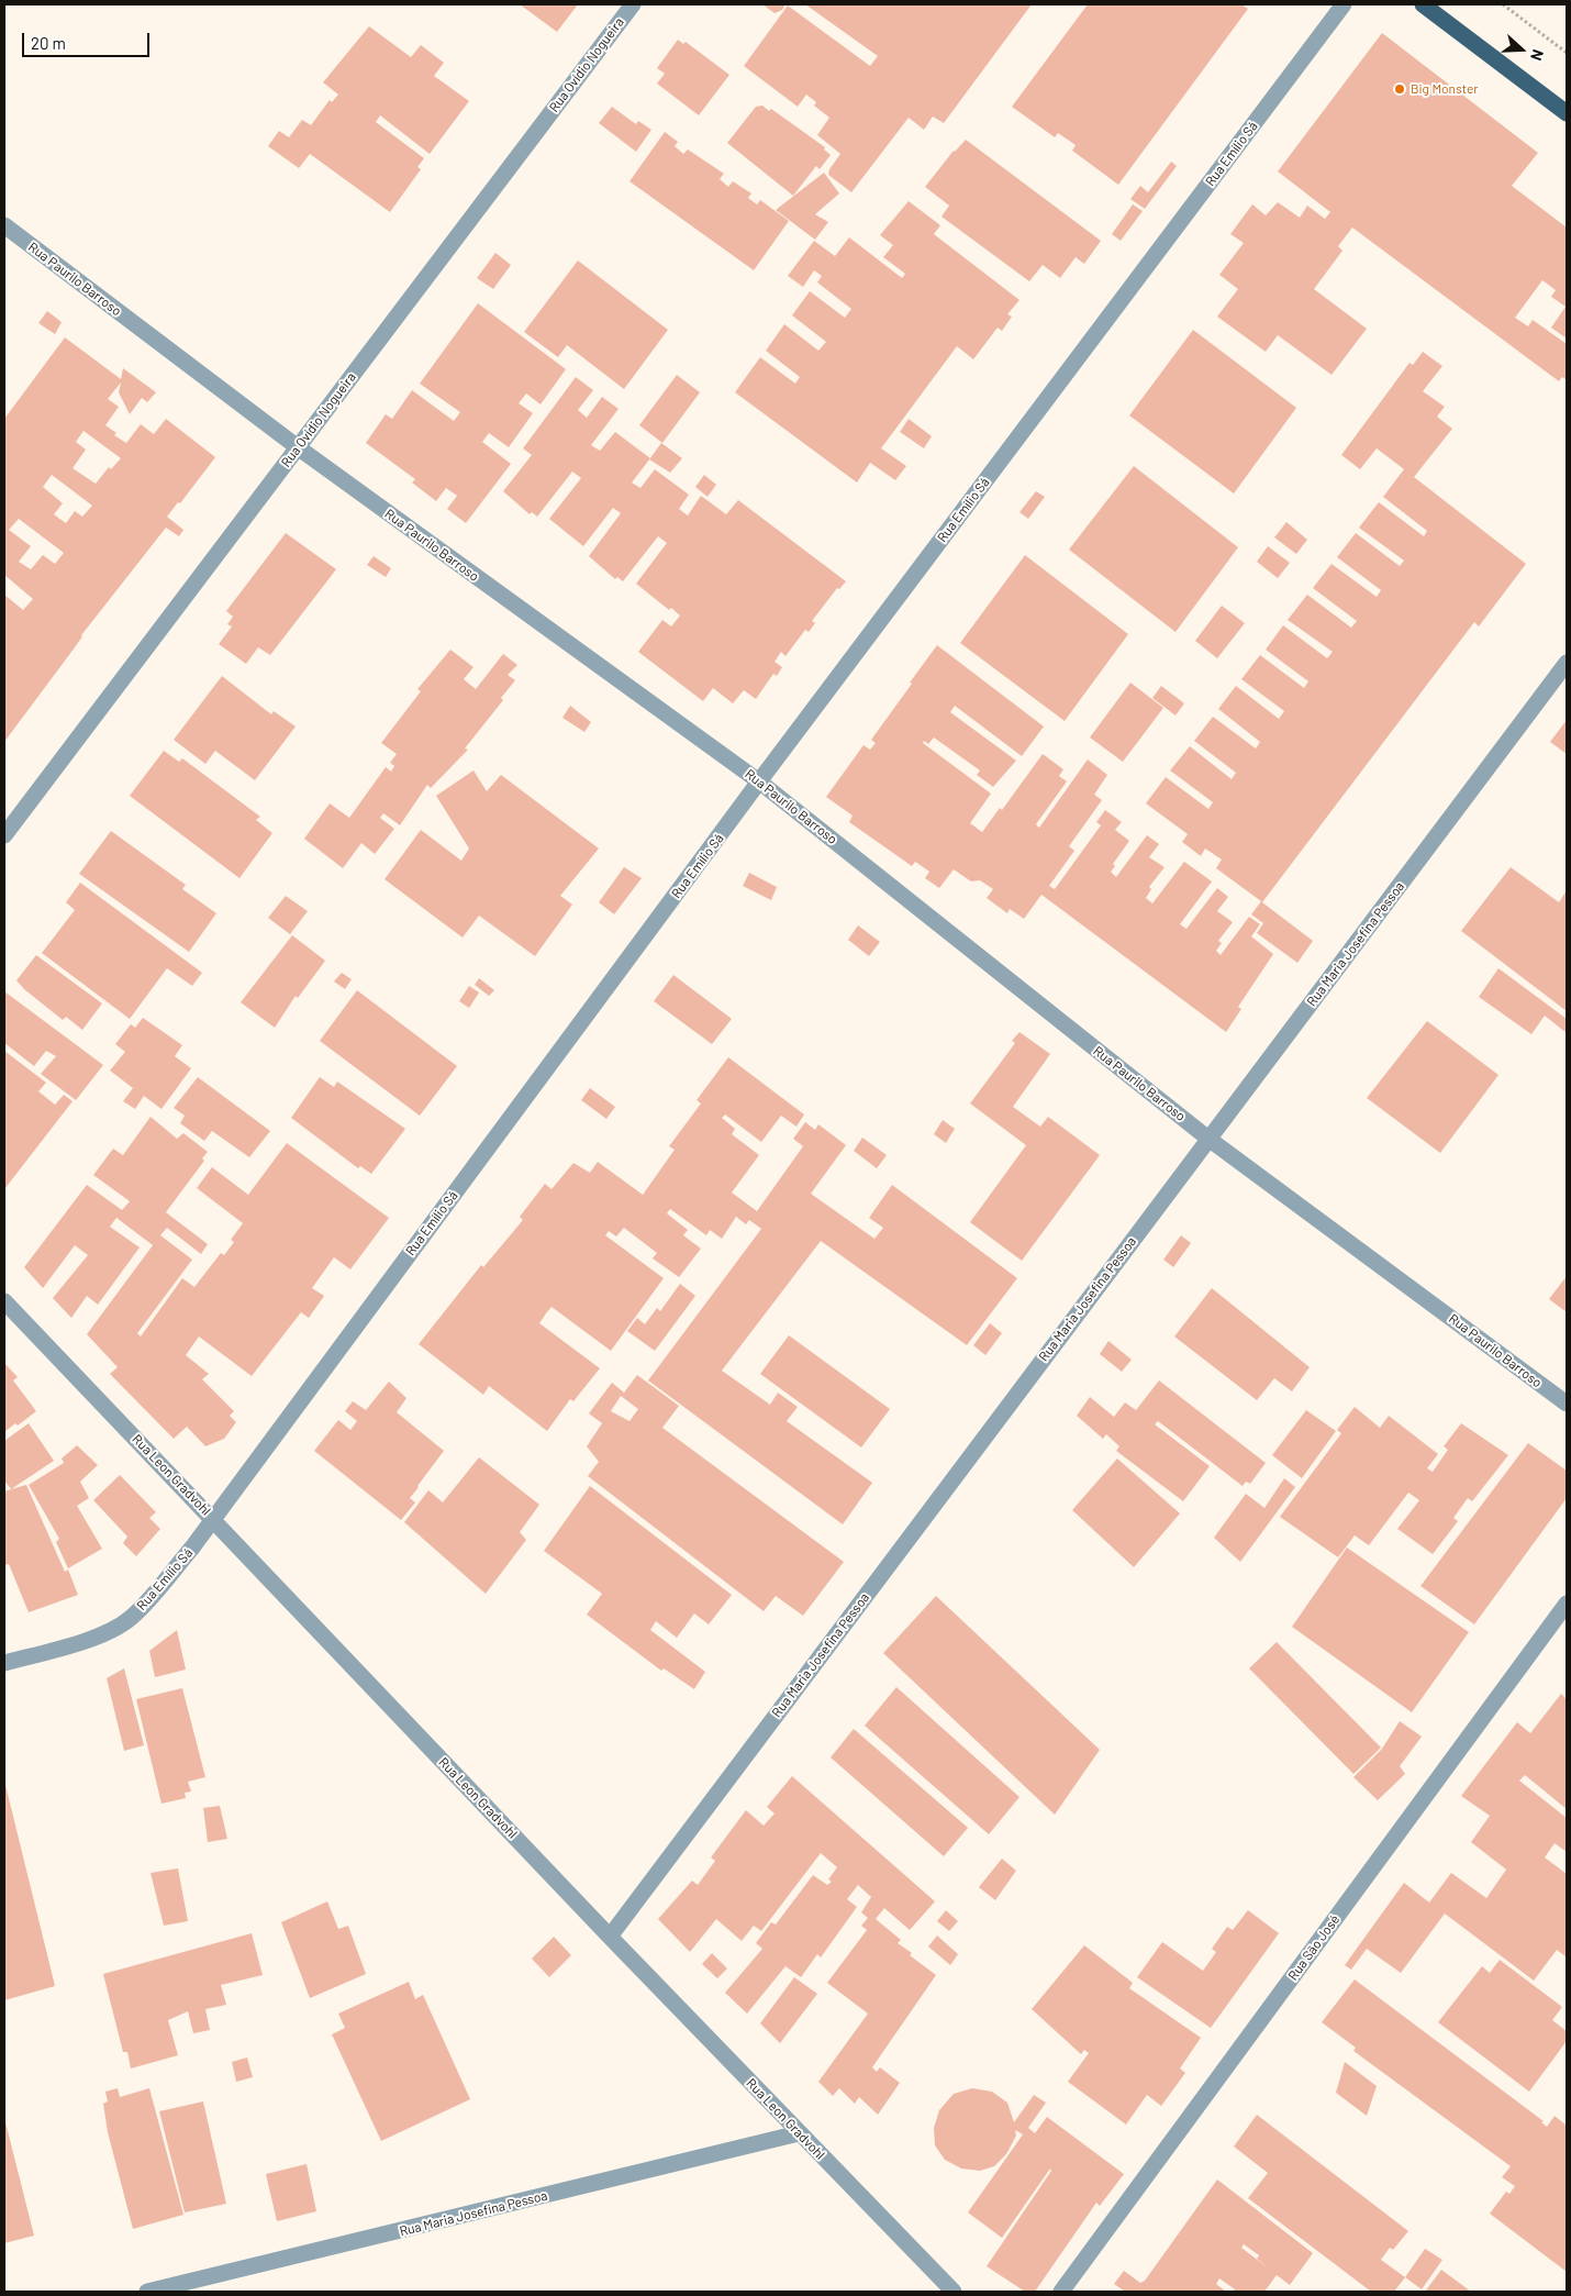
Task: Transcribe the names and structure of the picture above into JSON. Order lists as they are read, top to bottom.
{
  "streets": {
    "street": [
      "Rua Ovídio Nogueira",
      "Rua Emílio Sá",
      "Rua Paurilo Barroso",
      "Rua Maria Josefina Pessoa",
      "Rua Leon Gradvohl",
      "Rua São José"
    ]
  },
  "crossings": [
    ["Rua Ovídio Nogueira", "Rua Paurilo Barroso"],
    ["Rua Emílio Sá", "Rua Paurilo Barroso"],
    ["Rua Emílio Sá", "Rua Leon Gradvohl"],
    ["Rua Paurilo Barroso", "Rua Maria Josefina Pessoa"],
    ["Rua Maria Josefina Pessoa", "Rua Leon Gradvohl"]
  ],
  "places": ["Big Monster"],
  "scale_bar": "20 m",
  "north": "right"
}
